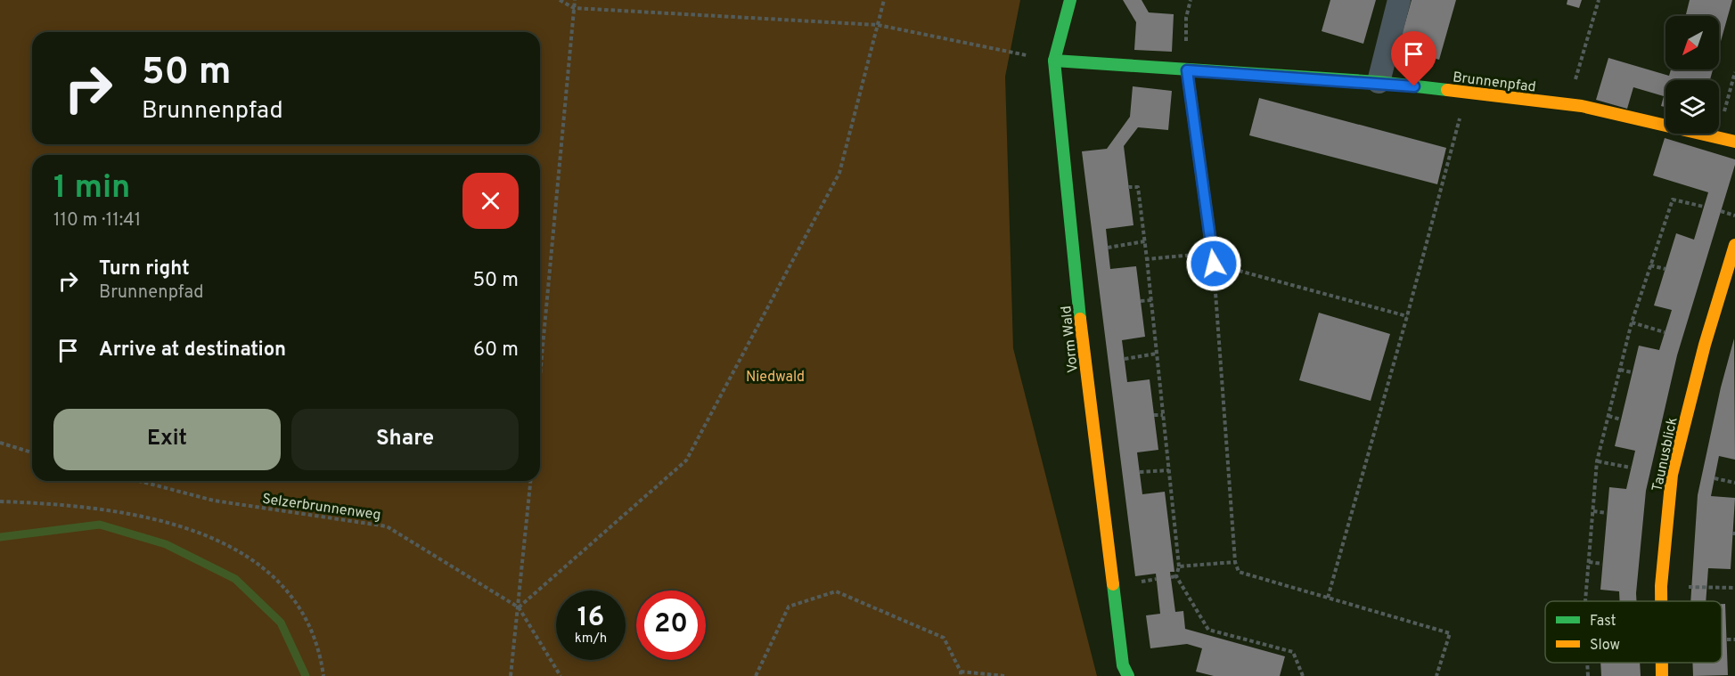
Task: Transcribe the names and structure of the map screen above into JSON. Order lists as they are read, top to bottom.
{
  "streets": {
    "street": ["Brunnenpfad", "Vorm Wald", "Taunusblick"],
    "path": ["Selzerbrunnenweg"]
  },
  "crossings": [
    ["Brunnenpfad", "Vorm Wald"]
  ],
  "parks": ["Niedwald"],
  "legend": ["Fast", "Slow"],
  "north": "bottom left",
  "page": {
    "turn": ["50 m", "Brunnenpfad"],
    "heading": ["1 min", "110 m · 11:41"],
    "list": [
      {
        "name": "Turn right",
        "note": "Brunnenpfad",
        "value": "50 m"
      },
      {
        "name": "Arrive at destination",
        "value": "60 m"
      }
    ],
    "buttons": ["Exit", "Share"],
    "speed": "16 km/h",
    "limit": "20"
  }
}
